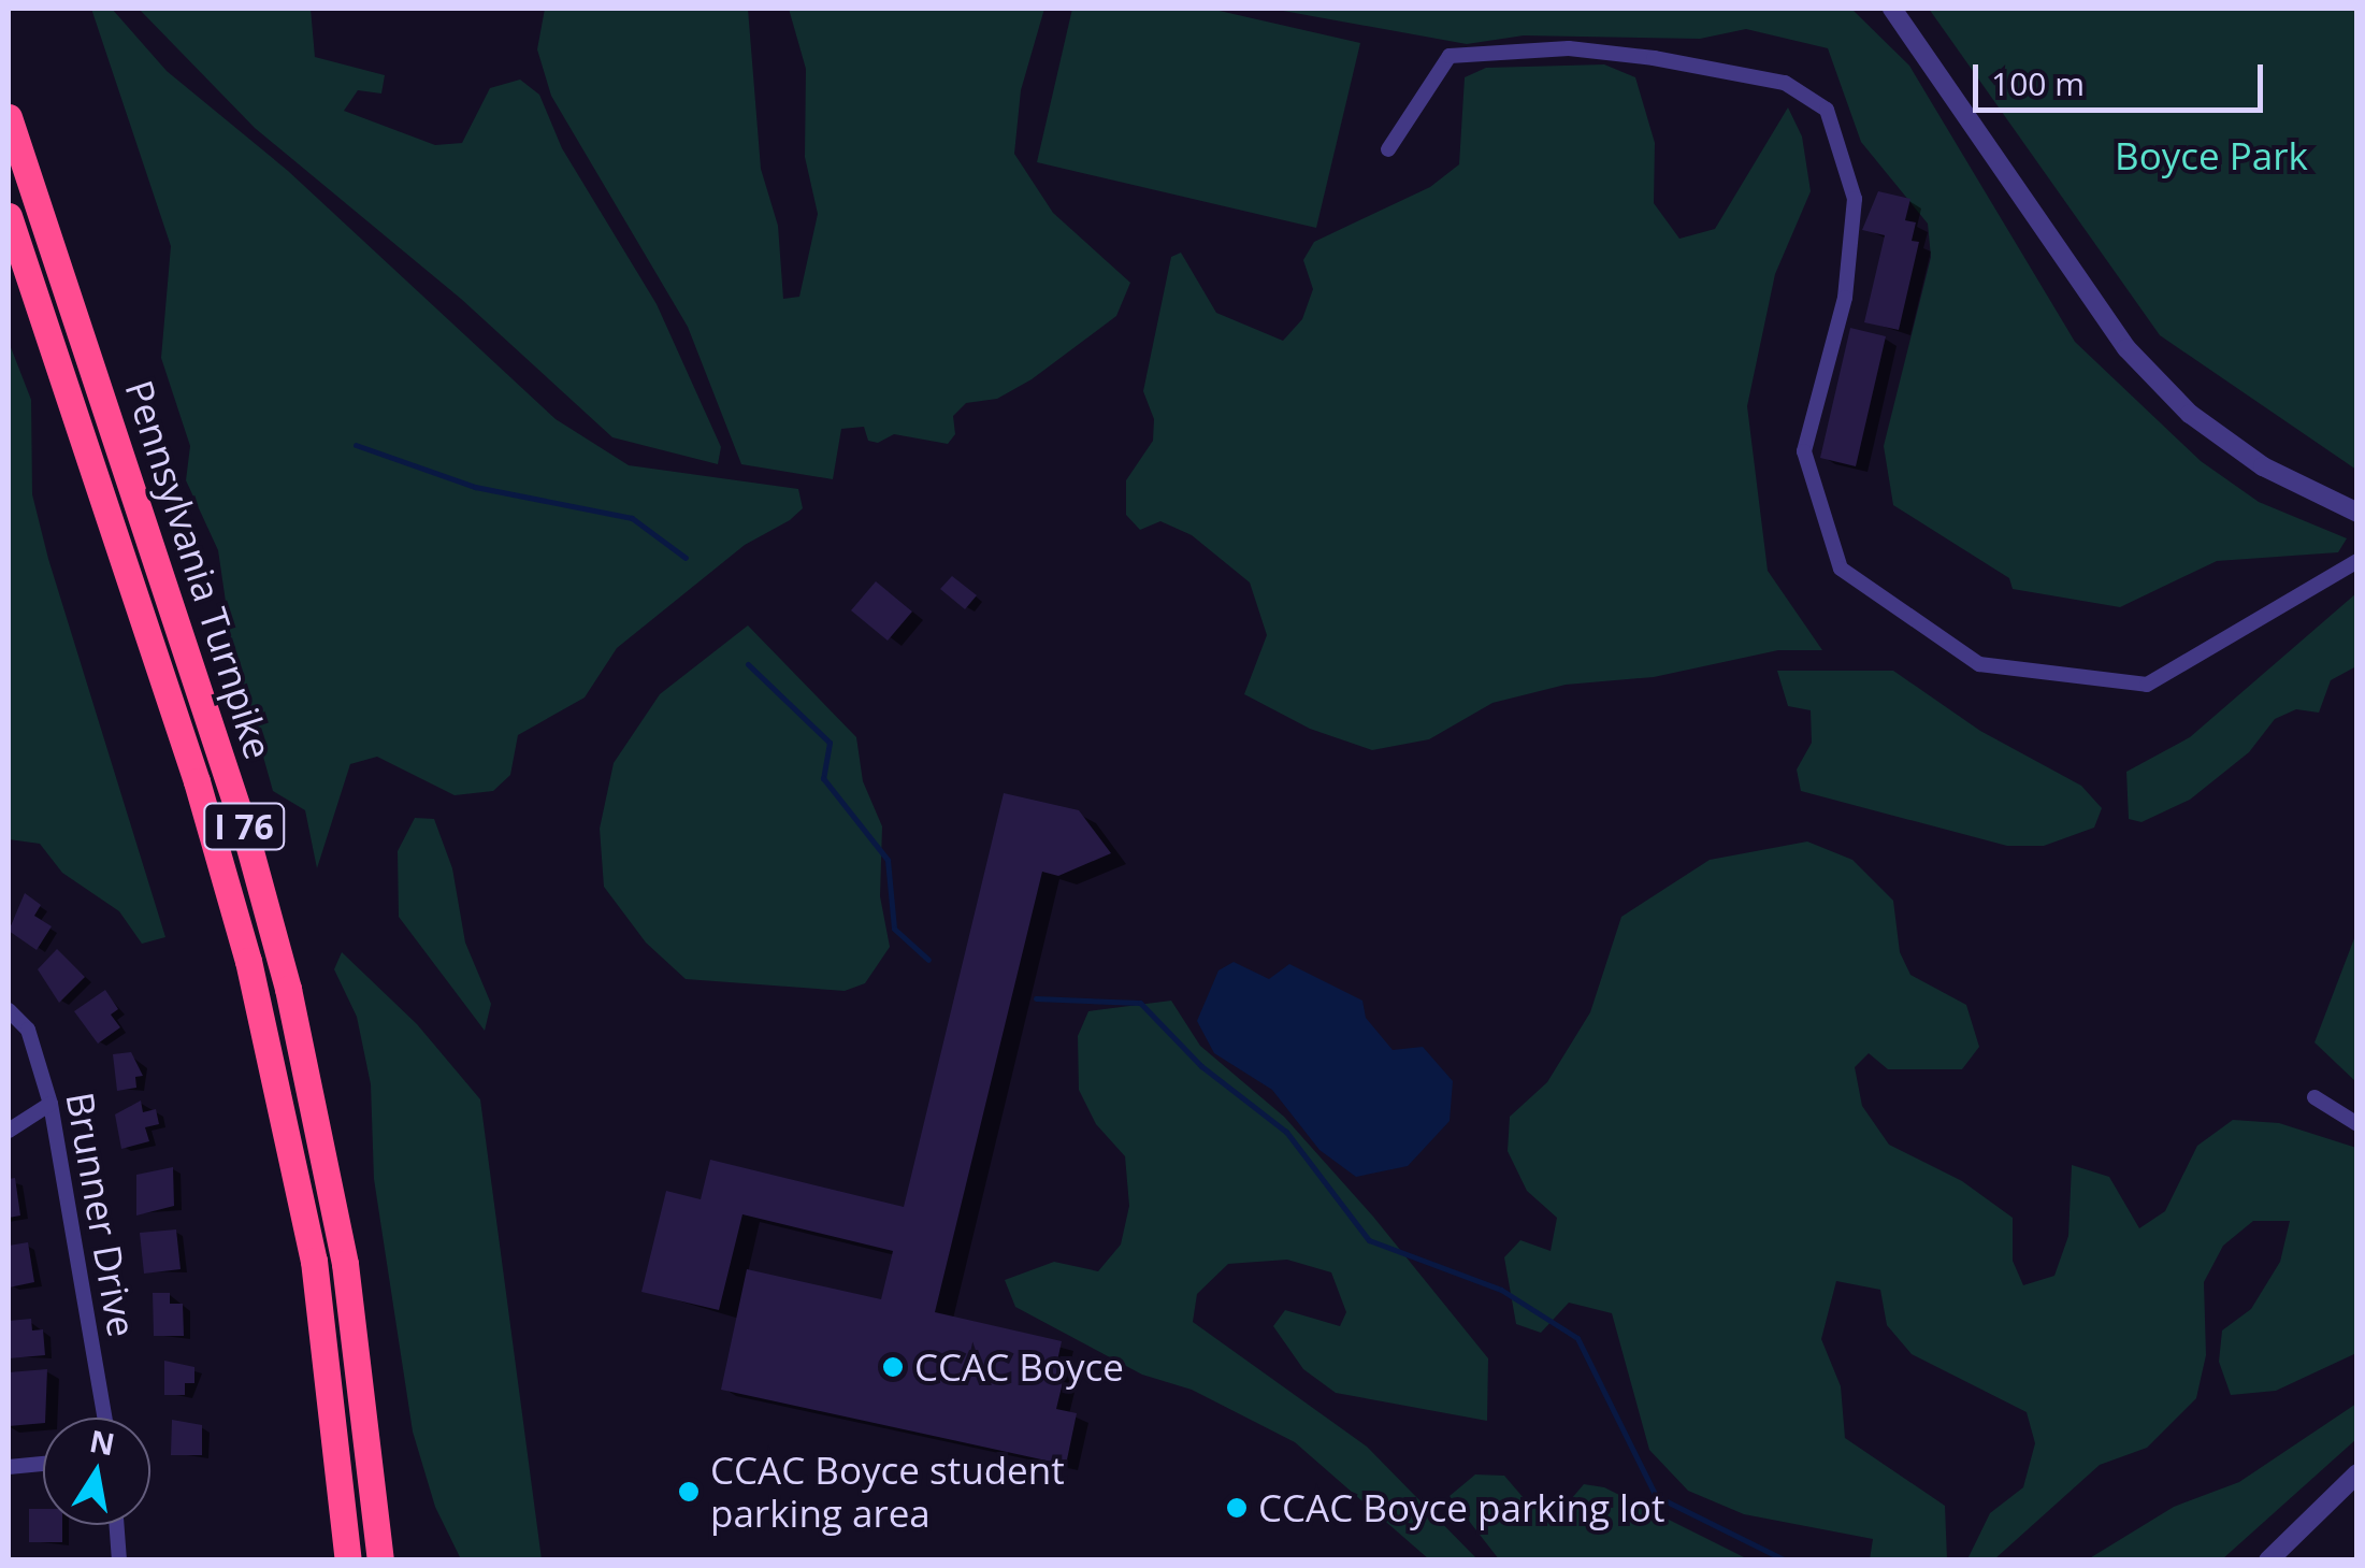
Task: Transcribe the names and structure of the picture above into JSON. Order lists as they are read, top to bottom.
{
  "streets": {
    "highway": ["Pennsylvania Turnpike", "I 76"],
    "street": ["Brunner Drive"]
  },
  "parks": ["Boyce Park"],
  "places": ["CCAC Boyce", "CCAC Boyce student parking area", "CCAC Boyce parking lot"],
  "scale_bar": "100 m",
  "north": "top"
}
